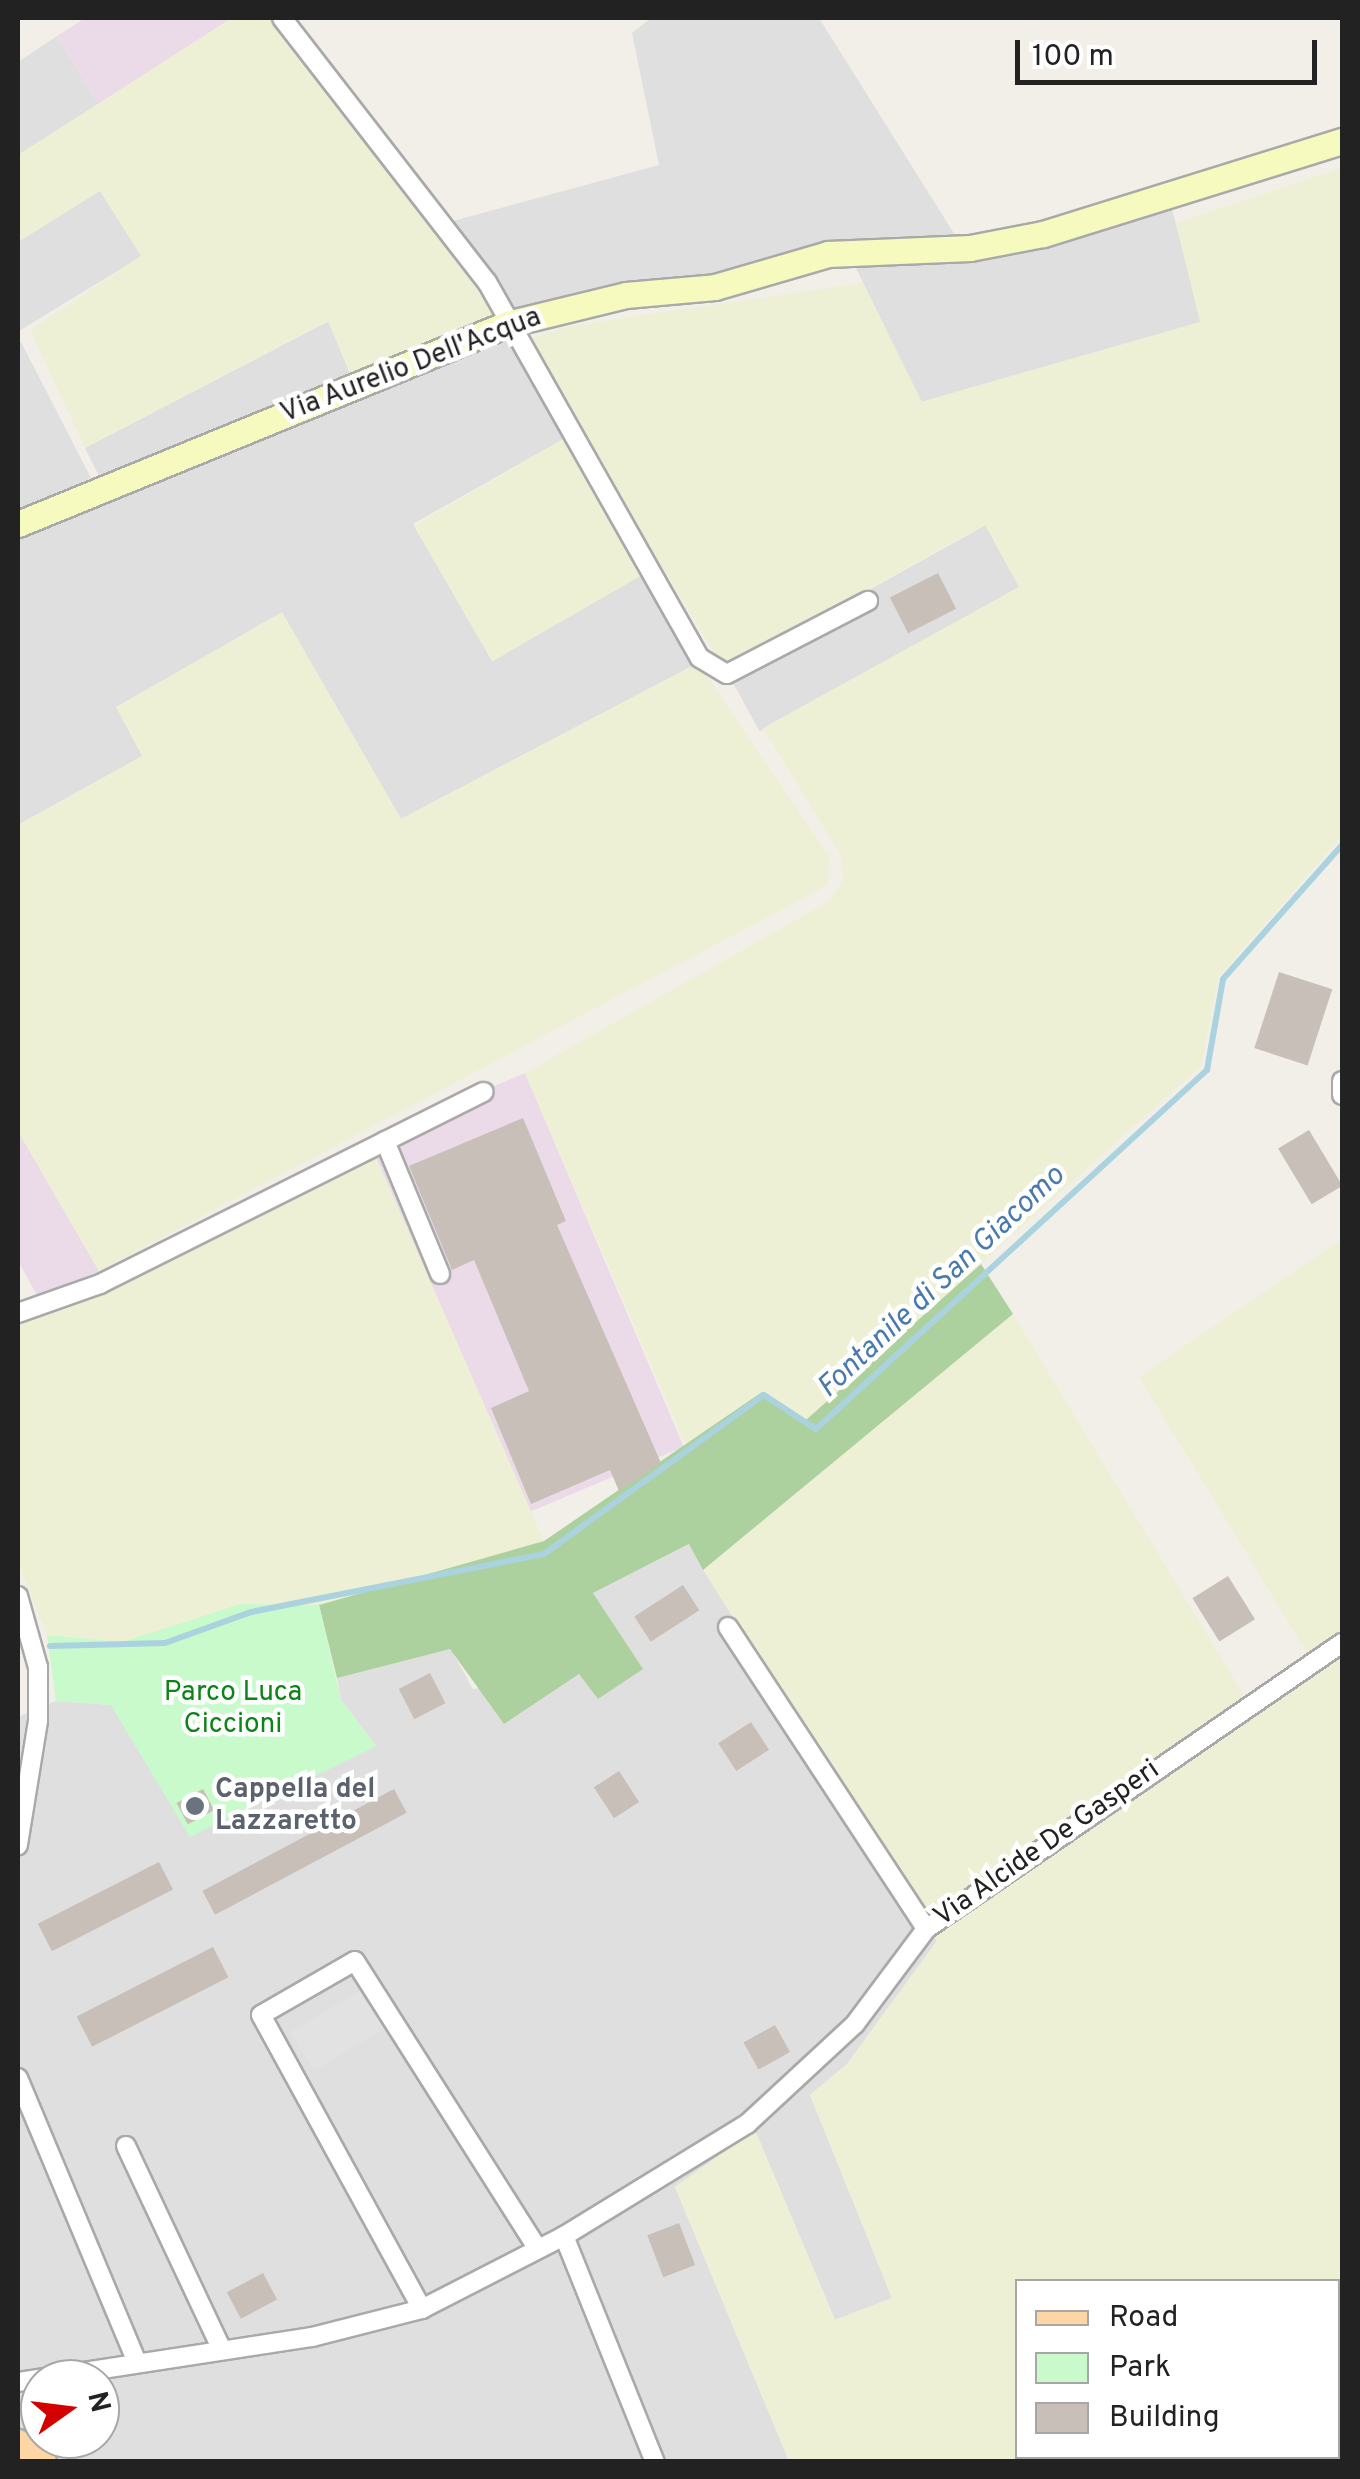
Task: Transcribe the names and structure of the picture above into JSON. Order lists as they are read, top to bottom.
{
  "streets": {
    "street": ["Via Aurelio Dell'Acqua", "Via Alcide De Gasperi"]
  },
  "water": ["Fontanile di San Giacomo"],
  "parks": ["Parco Luca Ciccioni"],
  "places": ["Cappella del Lazzaretto"],
  "legend": ["Road", "Park", "Building"],
  "scale_bar": "100 m",
  "north": "right"
}
